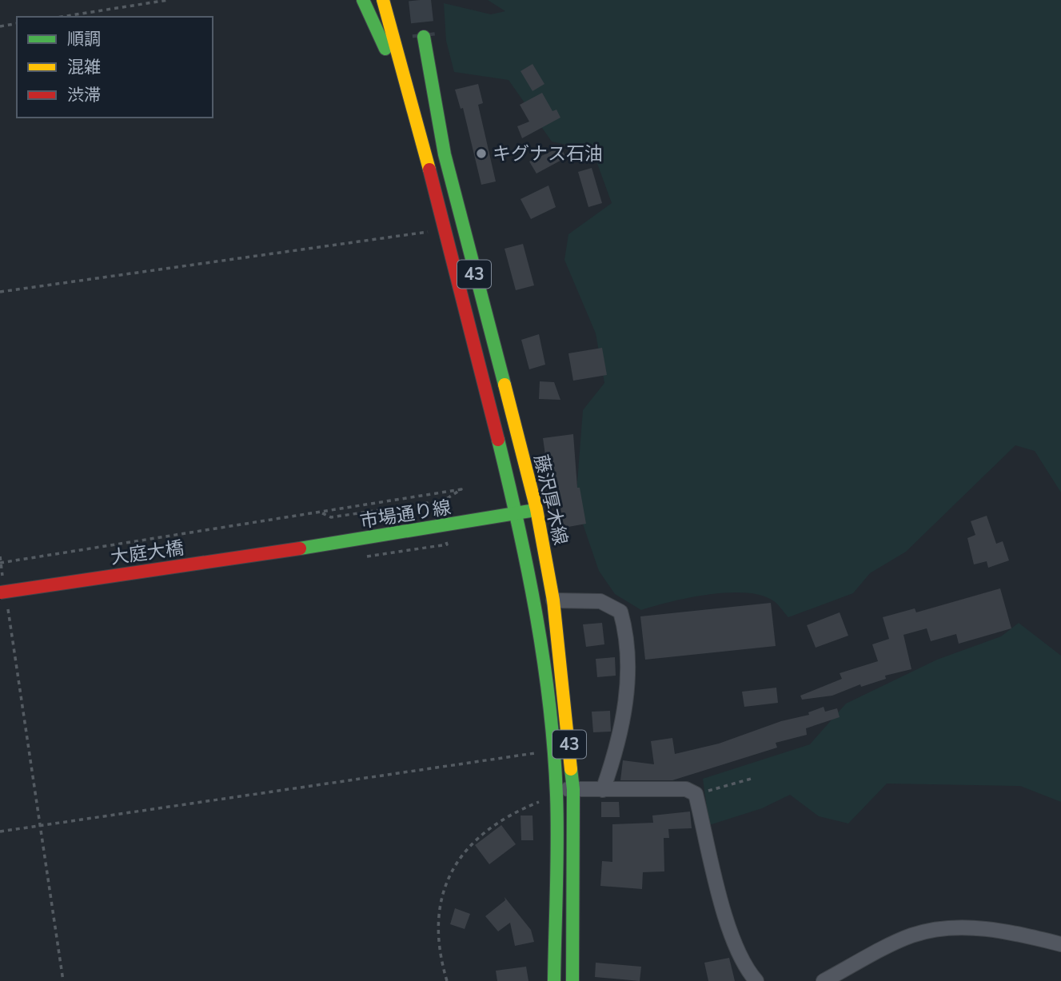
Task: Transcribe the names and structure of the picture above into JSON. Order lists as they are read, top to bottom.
{
  "streets": {
    "main road": [
      "43",
      "藤沢厚木線",
      "市場通り線",
      "大庭大橋"
    ]
  },
  "crossings": [
    ["藤沢厚木線", "市場通り線"],
    ["市場通り線", "大庭大橋"]
  ],
  "places": ["キグナス石油"],
  "legend": ["順調", "混雑", "渋滞"]
}
